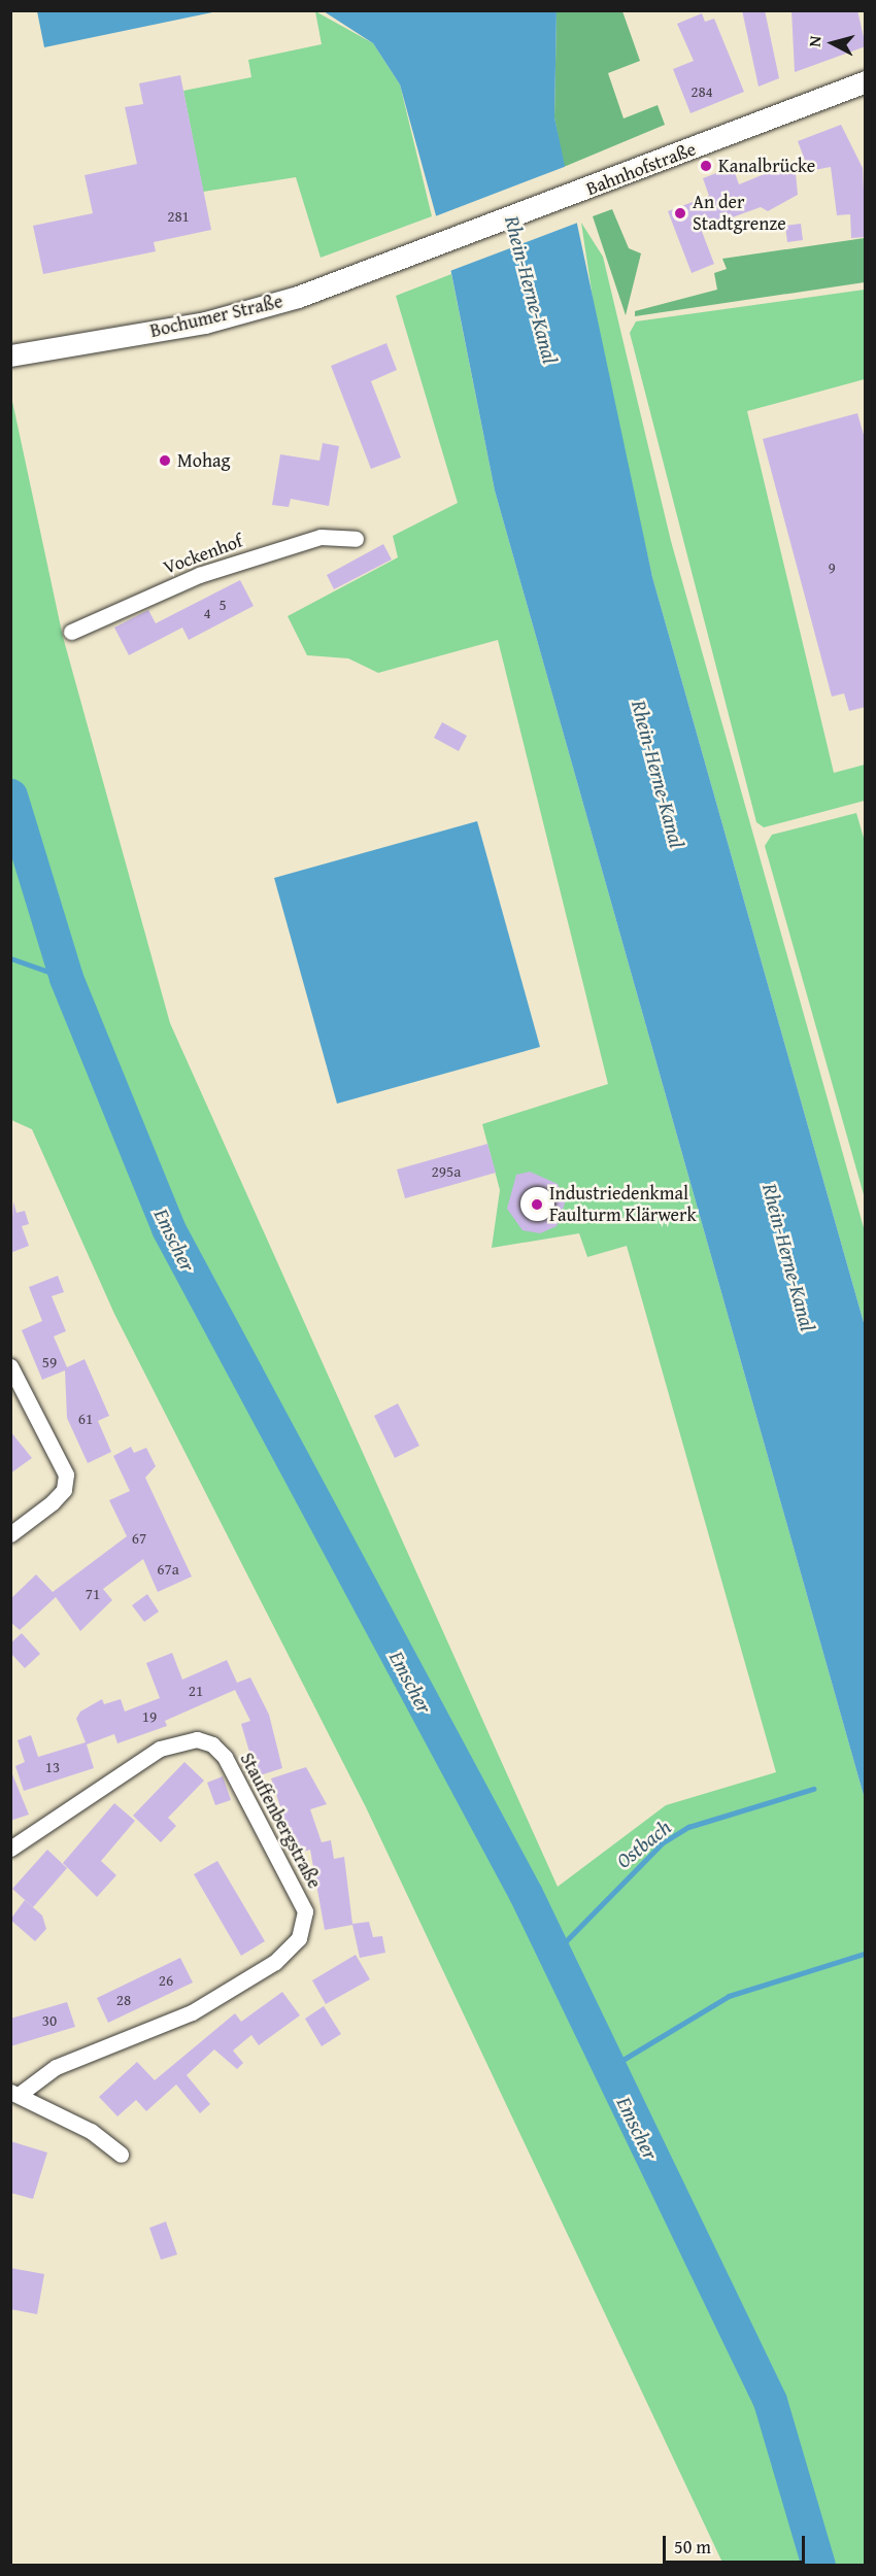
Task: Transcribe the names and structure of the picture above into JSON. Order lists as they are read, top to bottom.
{
  "streets": {
    "main road": ["Bahnhofstraße", "Bochumer Straße"],
    "street": ["Vockenhof", "Stauffenbergstraße"]
  },
  "crossings": [
    ["Bahnhofstraße", "Bochumer Straße"]
  ],
  "water": ["Rhein-Herne-Kanal", "Emscher", "Ostbach"],
  "places": [
    "Kanalbrücke",
    "An der Stadtgrenze",
    "Mohag",
    "Industriedenkmal Faulturm Klärwerk"
  ],
  "house_numbers": [
    "284",
    "281",
    "9",
    "5",
    "4",
    "295a",
    "59",
    "61",
    "67",
    "67a",
    "71",
    "21",
    "19",
    "13",
    "26",
    "28",
    "30"
  ],
  "scale_bar": "50 m",
  "north": "left"
}
